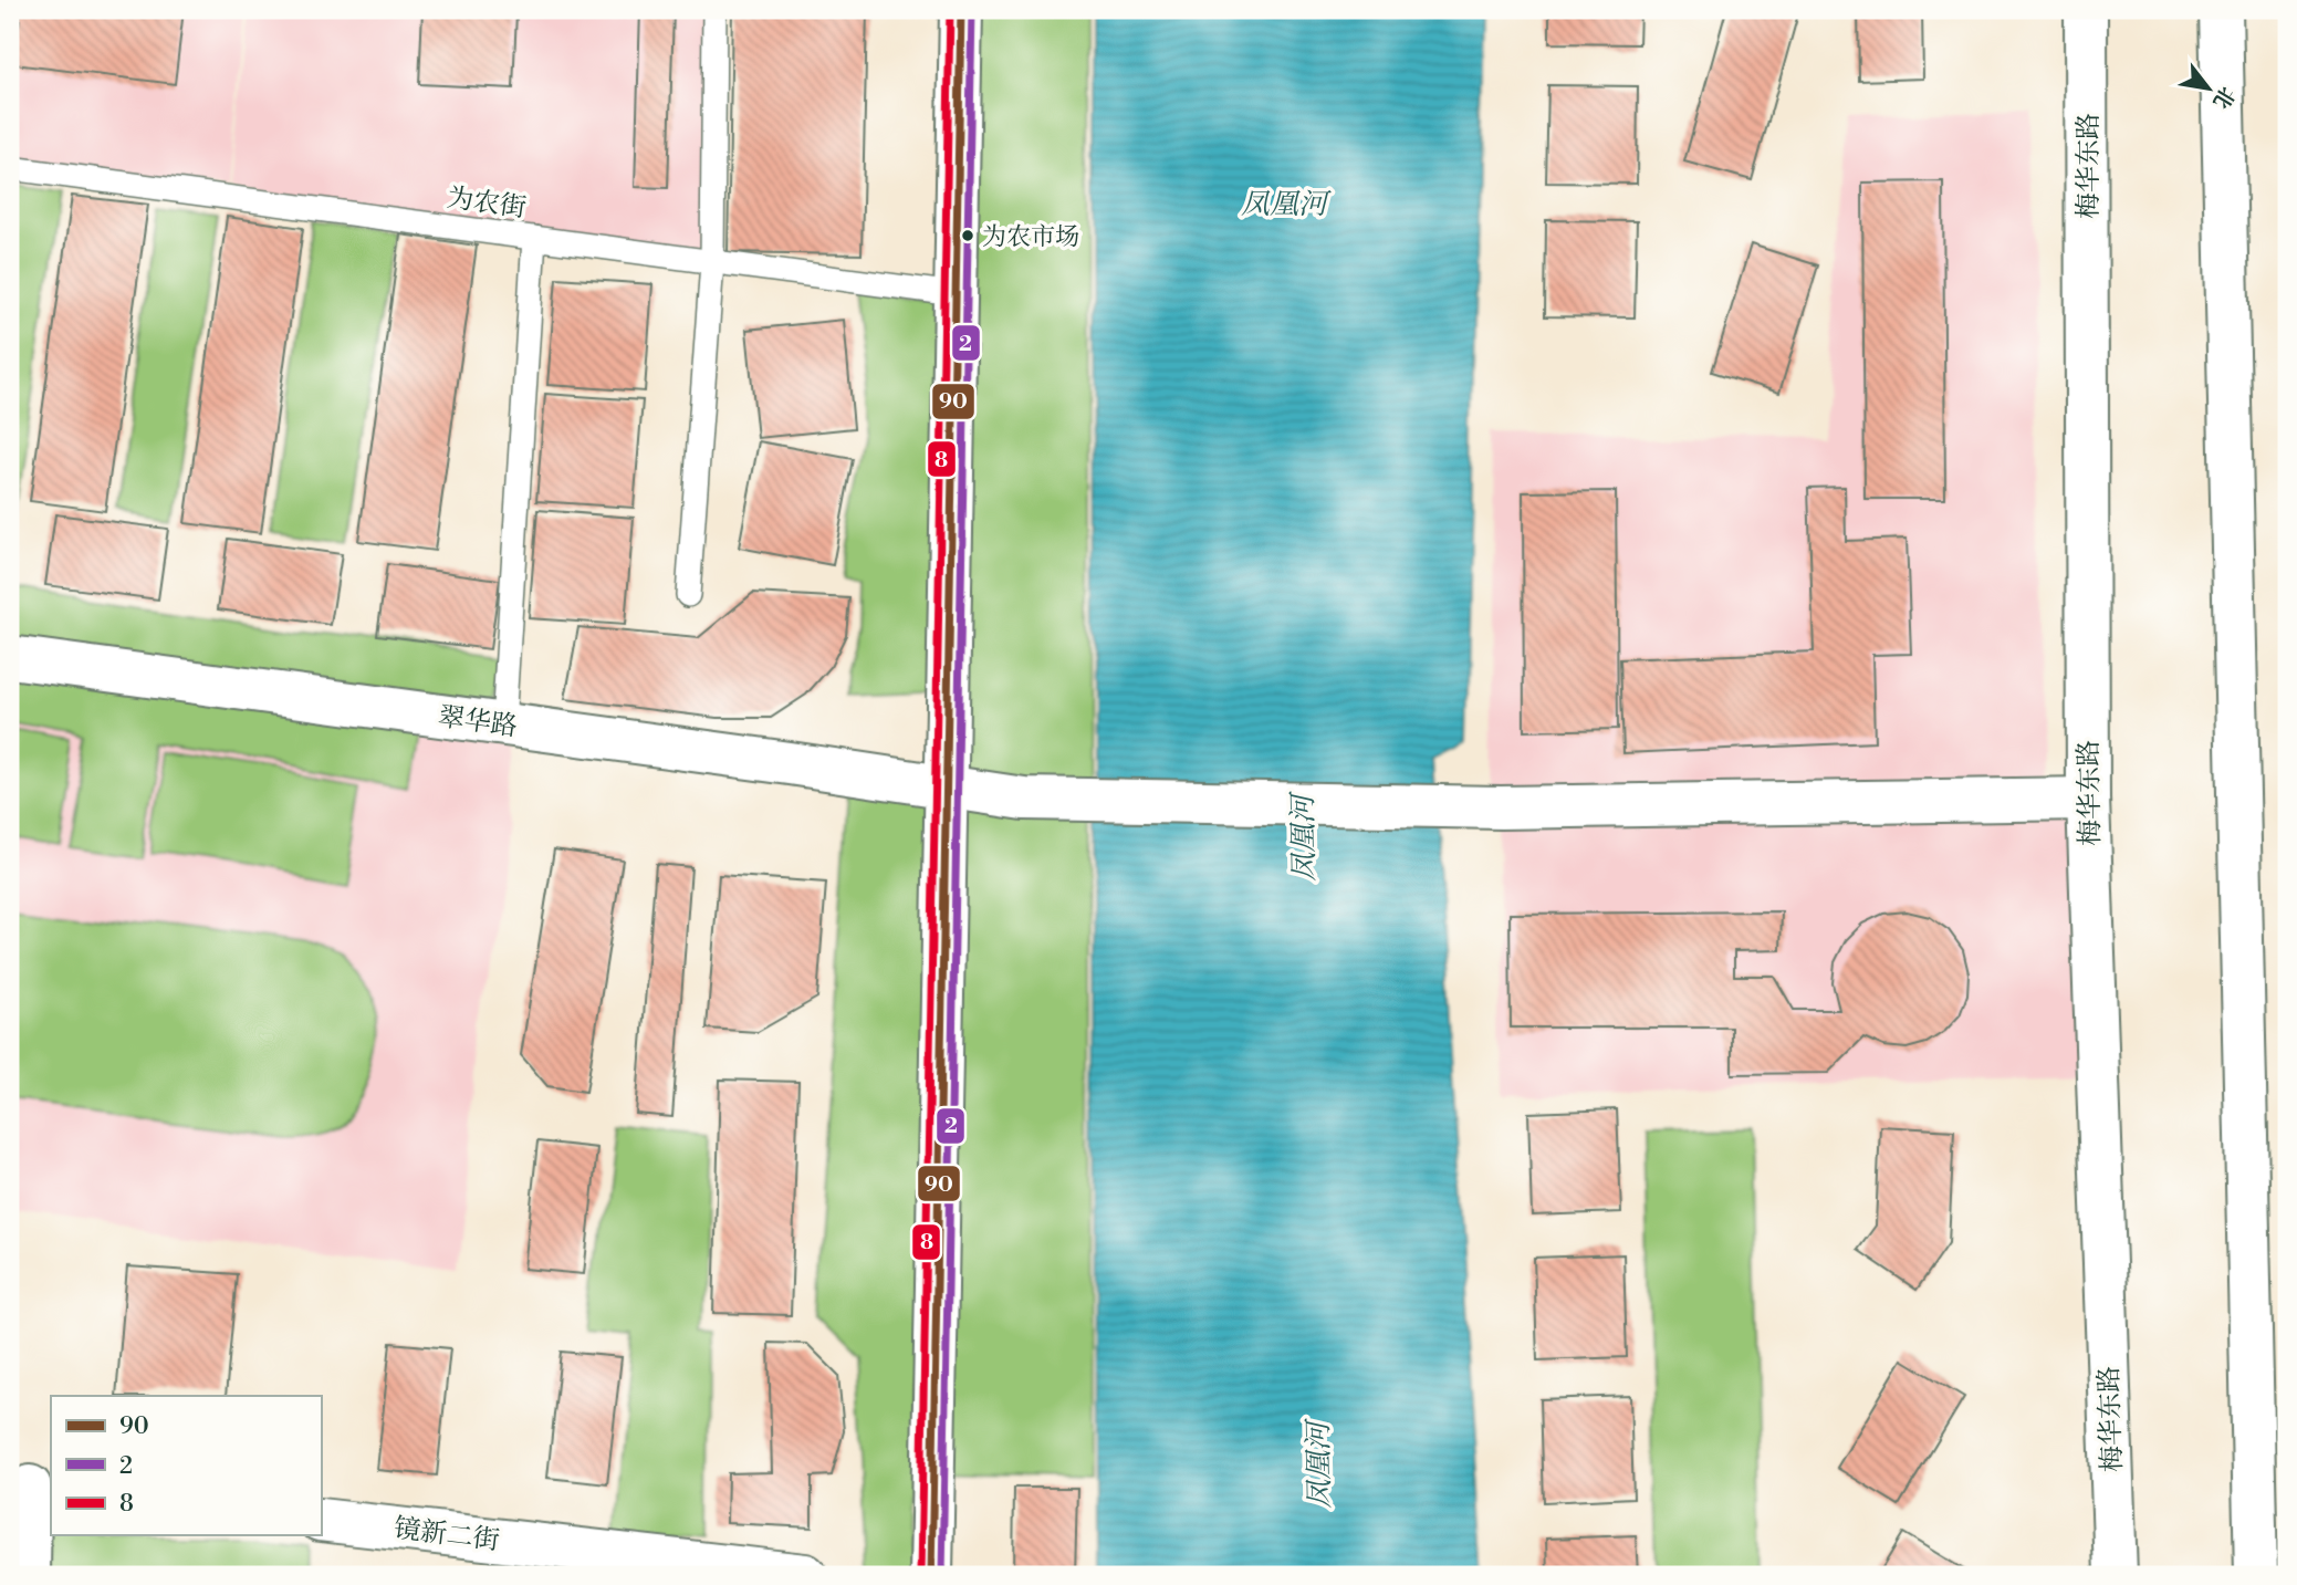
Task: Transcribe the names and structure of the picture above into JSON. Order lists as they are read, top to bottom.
{
  "streets": {
    "street": ["梅华东路", "翠华路", "镜新二街"],
    "lane": ["为农街"]
  },
  "crossings": [
    ["梅华东路", "翠华路"]
  ],
  "water": ["凤凰河"],
  "places": ["为农市场"],
  "lines": ["transit line 90", "transit line 2", "transit line 8"],
  "legend": ["90", "2", "8"],
  "north": "bottom right"
}
